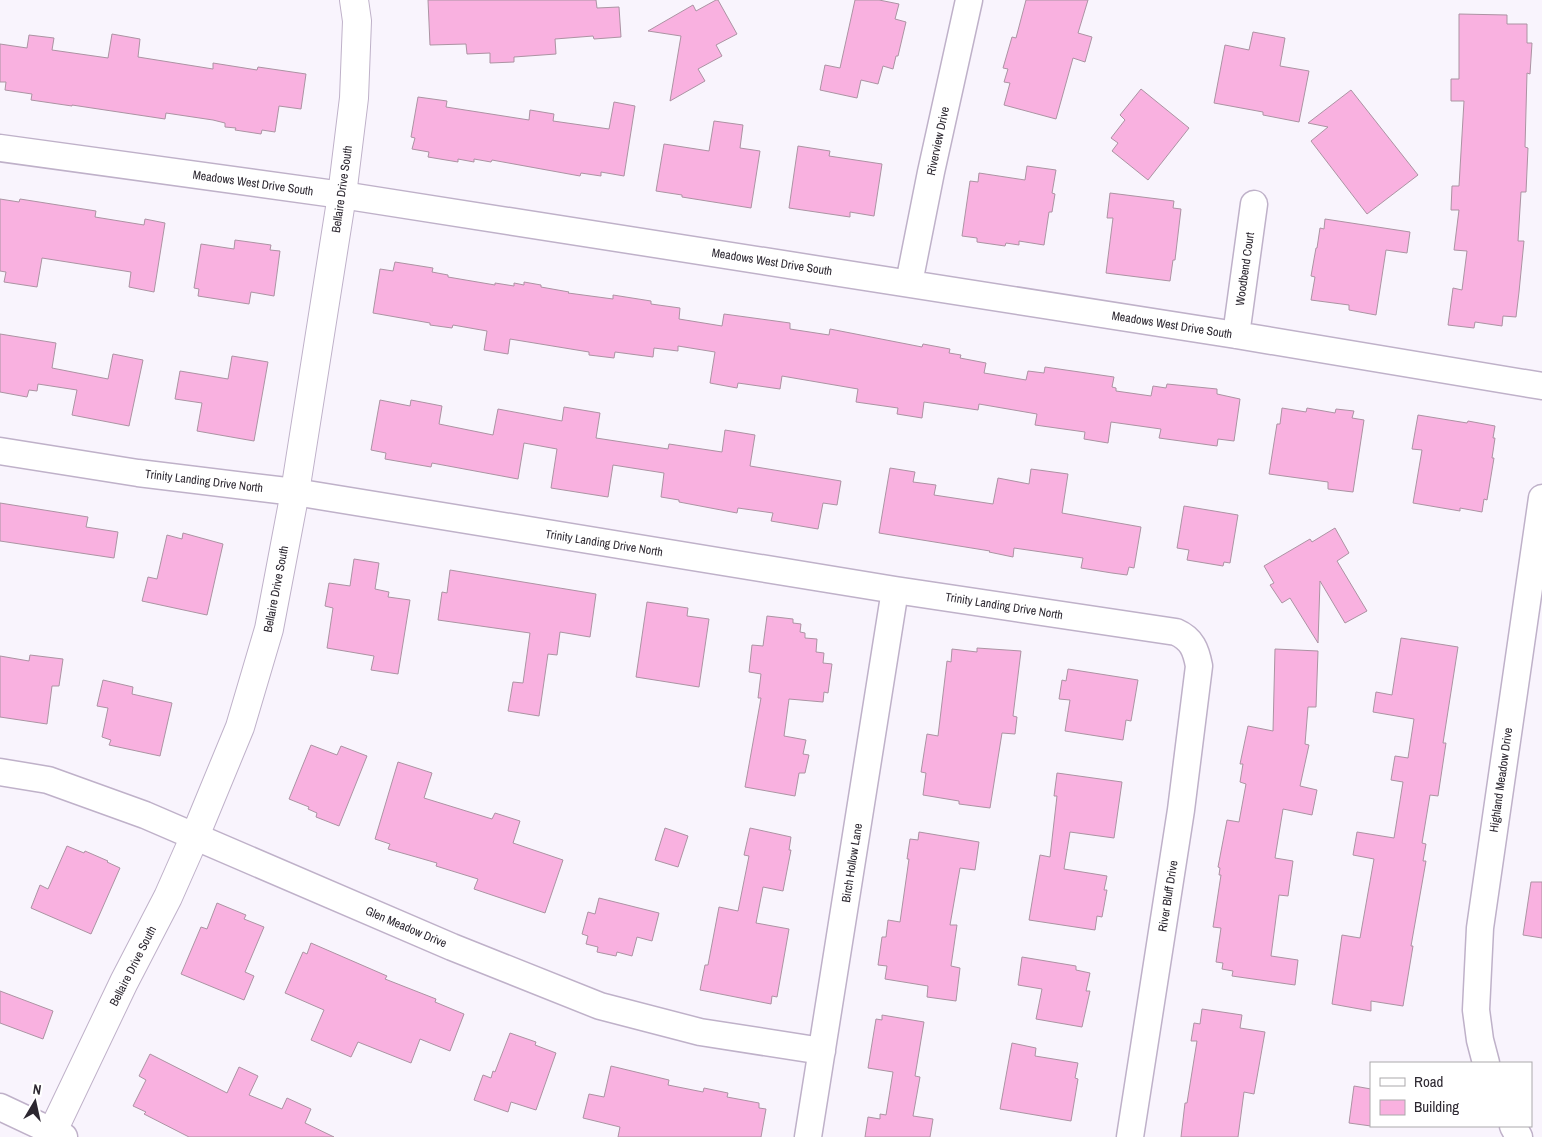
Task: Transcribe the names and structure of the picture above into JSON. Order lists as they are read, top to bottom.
{
  "streets": {
    "street": [
      "Riverview Drive",
      "Meadows West Drive South",
      "Bellaire Drive South",
      "Woodbend Court",
      "Trinity Landing Drive North",
      "Highland Meadow Drive",
      "Birch Hollow Lane",
      "River Bluff Drive",
      "Glen Meadow Drive"
    ]
  },
  "crossings": [
    ["Riverview Drive", "Meadows West Drive South"],
    ["Meadows West Drive South", "Bellaire Drive South"],
    ["Meadows West Drive South", "Woodbend Court"],
    ["Bellaire Drive South", "Trinity Landing Drive North"],
    ["Bellaire Drive South", "Glen Meadow Drive"],
    ["Trinity Landing Drive North", "Birch Hollow Lane"],
    ["Trinity Landing Drive North", "River Bluff Drive"],
    ["Birch Hollow Lane", "Glen Meadow Drive"]
  ],
  "legend": ["Road", "Building"],
  "north": "top"
}
